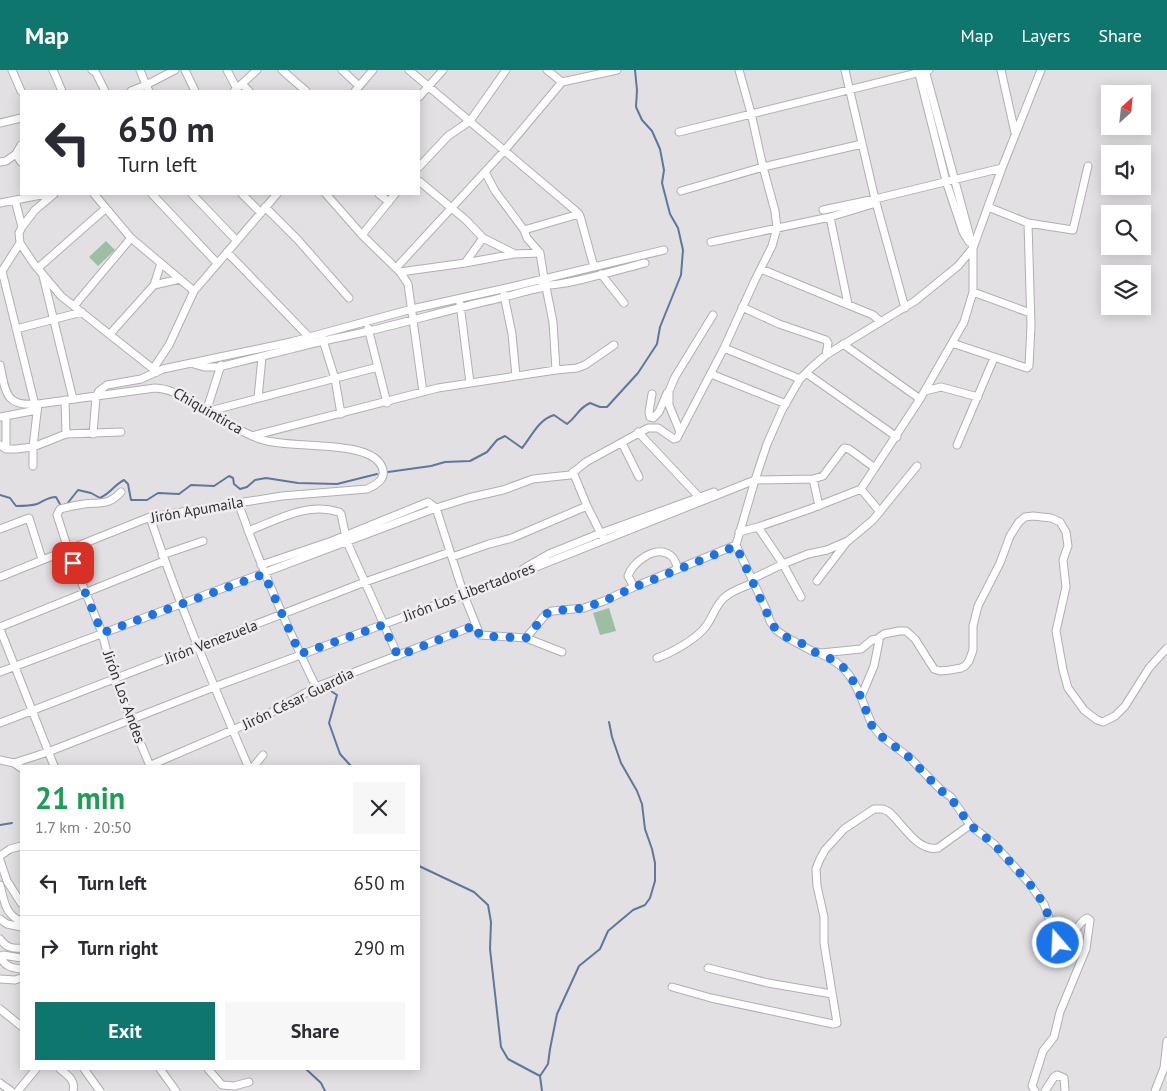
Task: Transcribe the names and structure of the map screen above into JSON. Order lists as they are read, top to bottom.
{
  "streets": {
    "street": [
      "Chiquintirca",
      "Jirón Apumaila",
      "Jirón Los Libertadores",
      "Jirón Venezuela",
      "Jirón Los Andes",
      "Jirón César Guardia"
    ]
  },
  "crossings": [
    ["Chiquintirca", "Jirón Apumaila"],
    ["Jirón Apumaila", "Jirón Los Andes"],
    ["Jirón Los Libertadores", "Jirón Los Andes"],
    ["Jirón Venezuela", "Jirón Los Andes"]
  ],
  "north": "top right",
  "page": {
    "header": "Map",
    "nav": ["Map", "Layers", "Share"],
    "turn": ["650 m", "Turn left"],
    "heading": ["21 min", "1.7 km · 20:50"],
    "list": [
      {
        "name": "Turn left",
        "value": "650 m"
      },
      {
        "name": "Turn right",
        "value": "290 m"
      }
    ],
    "buttons": ["Exit", "Share"]
  }
}
